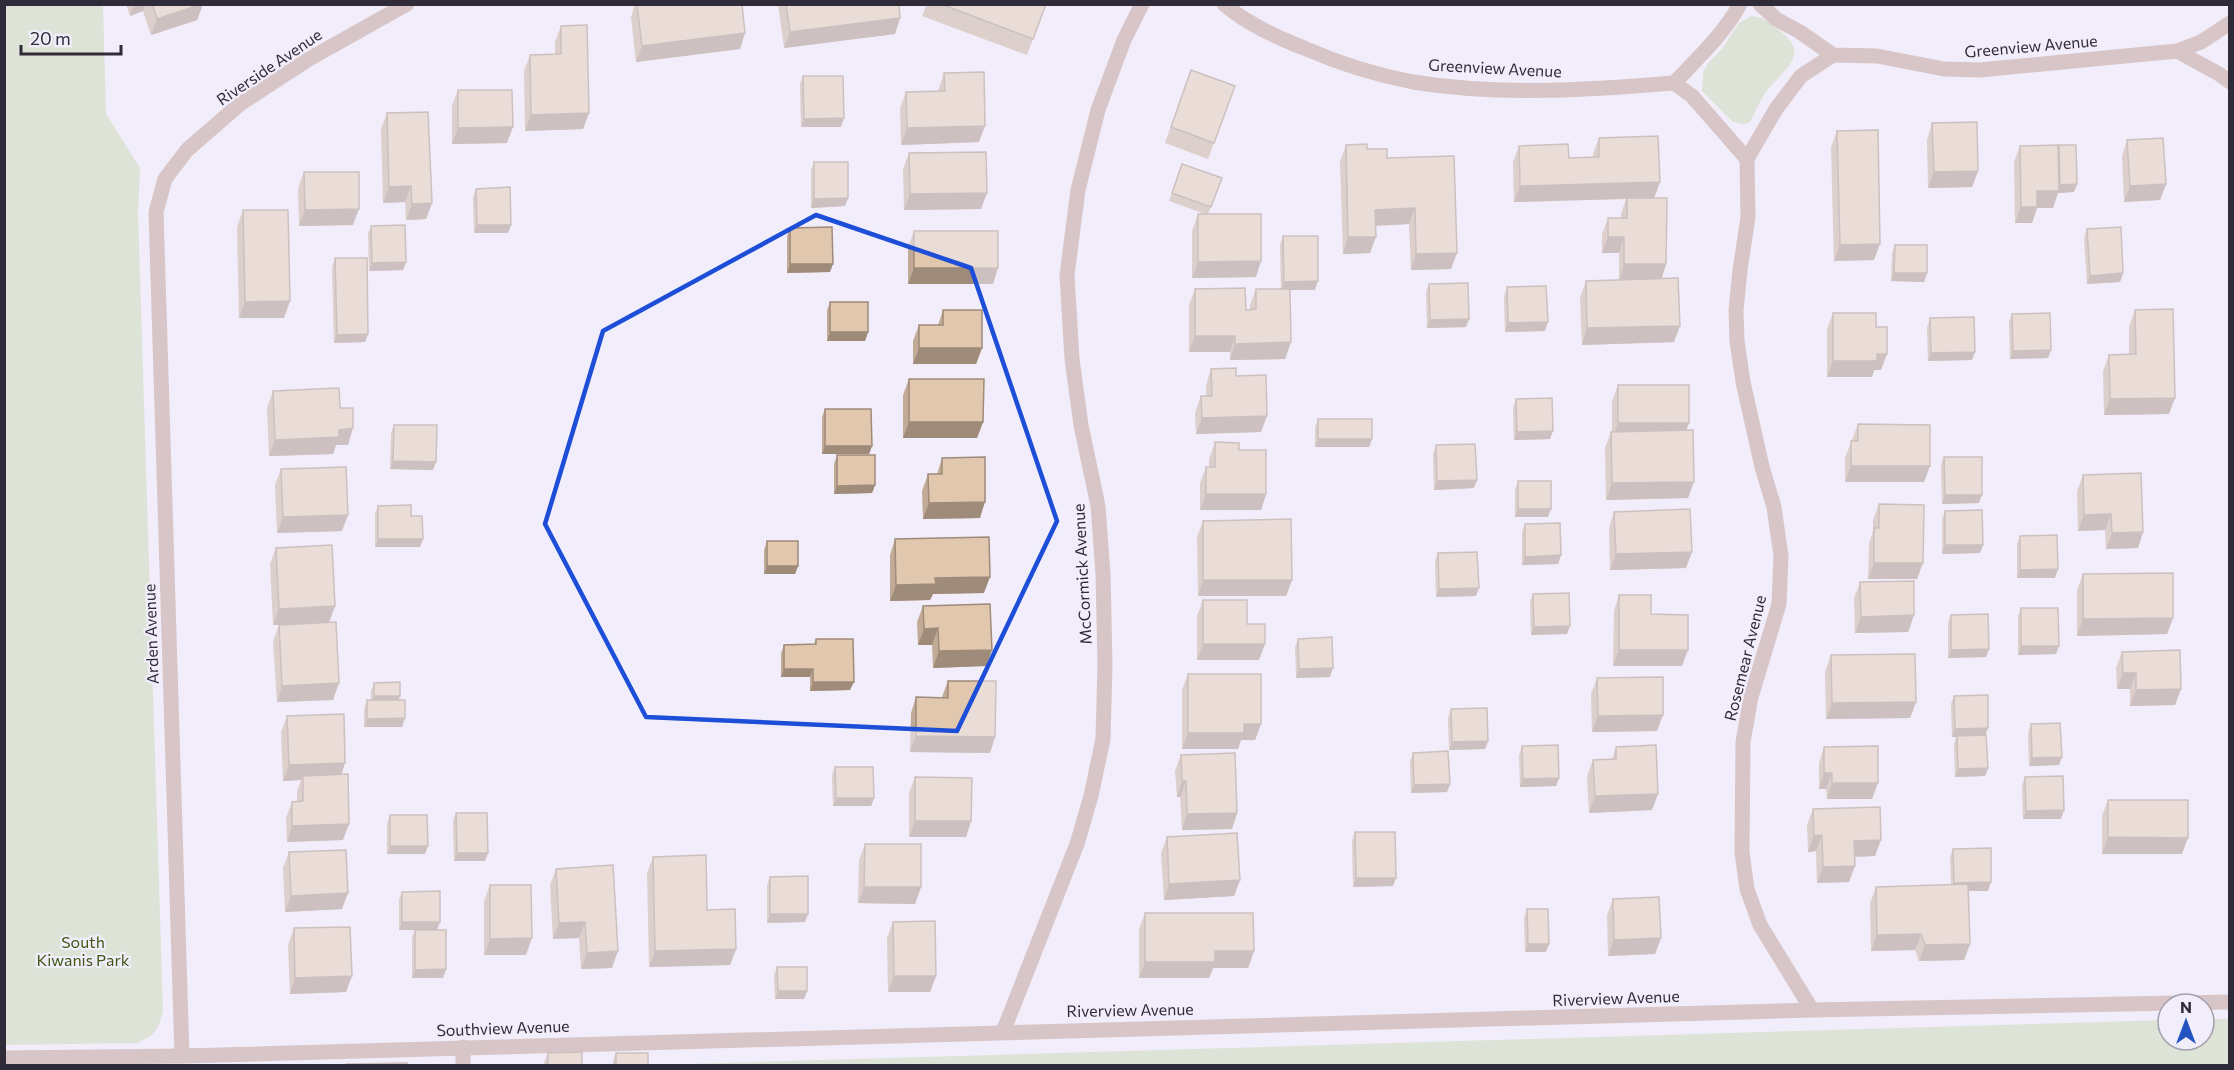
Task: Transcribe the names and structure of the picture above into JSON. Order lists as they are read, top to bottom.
{
  "streets": {
    "street": [
      "Greenview Avenue",
      "Riverside Avenue",
      "McCormick Avenue",
      "Arden Avenue",
      "Rosemear Avenue",
      "Riverview Avenue",
      "Southview Avenue"
    ]
  },
  "crossings": [
    ["Riverside Avenue", "Arden Avenue"],
    ["McCormick Avenue", "Riverview Avenue"],
    ["McCormick Avenue", "Southview Avenue"],
    ["Arden Avenue", "Southview Avenue"],
    ["Rosemear Avenue", "Riverview Avenue"],
    ["Riverview Avenue", "Southview Avenue"]
  ],
  "parks": ["South Kiwanis Park"],
  "scale_bar": "20 m",
  "north": "top"
}
